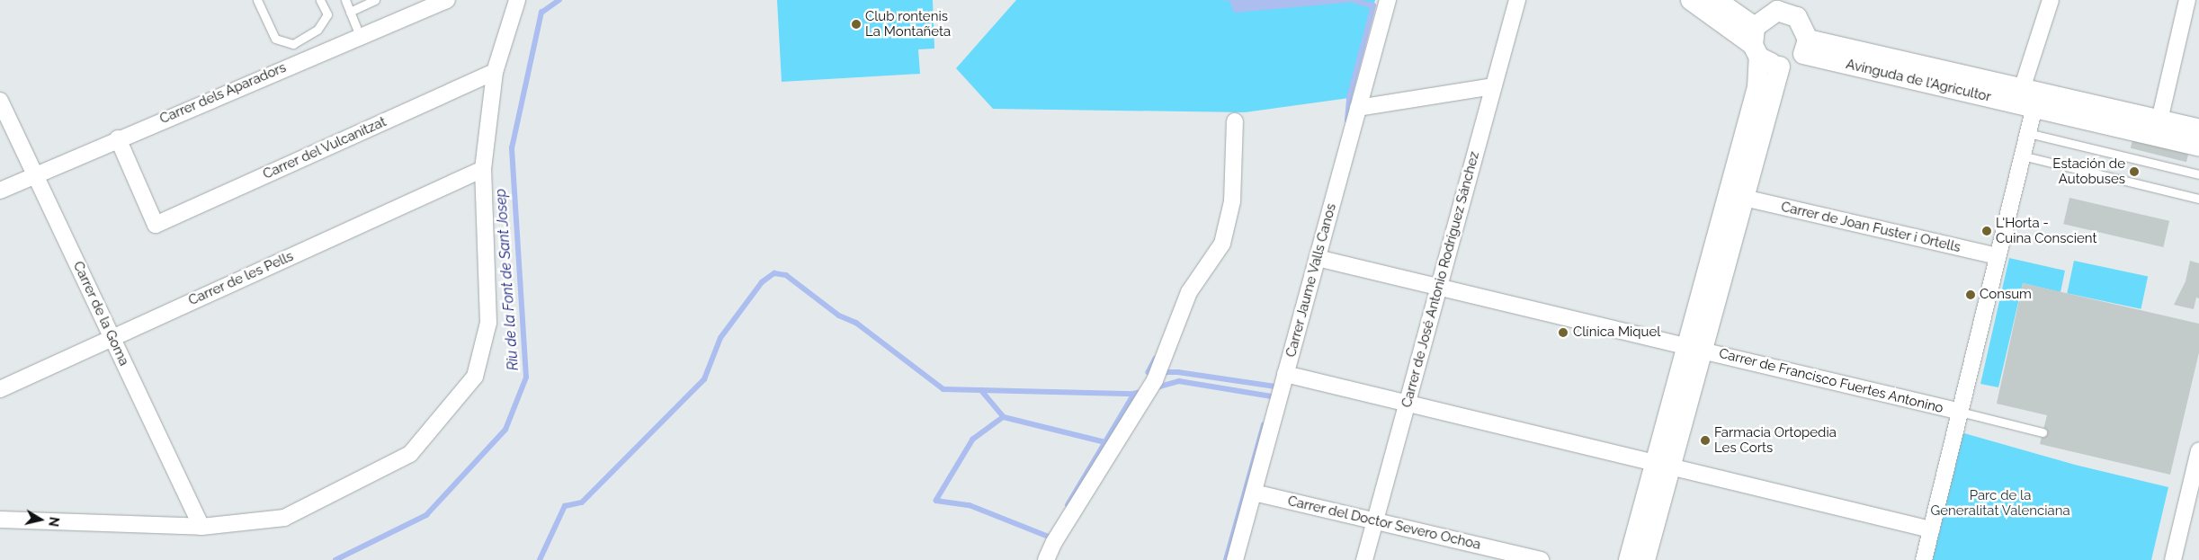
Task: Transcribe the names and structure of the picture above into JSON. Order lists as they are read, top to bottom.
{
  "streets": {
    "street": [
      "Avinguda de l'Agricultor",
      "Carrer dels Aparadors",
      "Carrer del Vulcanitzat",
      "Carrer de Joan Fuster i Ortells",
      "Carrer de les Pells",
      "Carrer de José Antonio Rodríguez Sánchez",
      "Carrer Jaume Valls Canos",
      "Carrer de la Goma",
      "Carrer de Francisco Fuertes Antonino",
      "Carrer del Doctor Severo Ochoa"
    ]
  },
  "crossings": [
    ["Carrer dels Aparadors", "Carrer del Vulcanitzat"],
    ["Carrer dels Aparadors", "Carrer de la Goma"],
    ["Carrer de les Pells", "Carrer de la Goma"],
    ["Carrer de José Antonio Rodríguez Sánchez", "Carrer de Francisco Fuertes Antonino"],
    ["Carrer de José Antonio Rodríguez Sánchez", "Carrer del Doctor Severo Ochoa"],
    ["Carrer Jaume Valls Canos", "Carrer de Francisco Fuertes Antonino"],
    ["Carrer Jaume Valls Canos", "Carrer del Doctor Severo Ochoa"]
  ],
  "water": ["Riu de la Font de Sant Josep"],
  "parks": ["Parc de la Generalitat Valenciana"],
  "places": [
    "Club rontenis La Montañeta",
    "Estación de Autobuses",
    "L'Horta - Cuina Conscient",
    "Consum",
    "Clínica Miquel",
    "Farmacia Ortopedia Les Corts"
  ],
  "north": "right"
}
